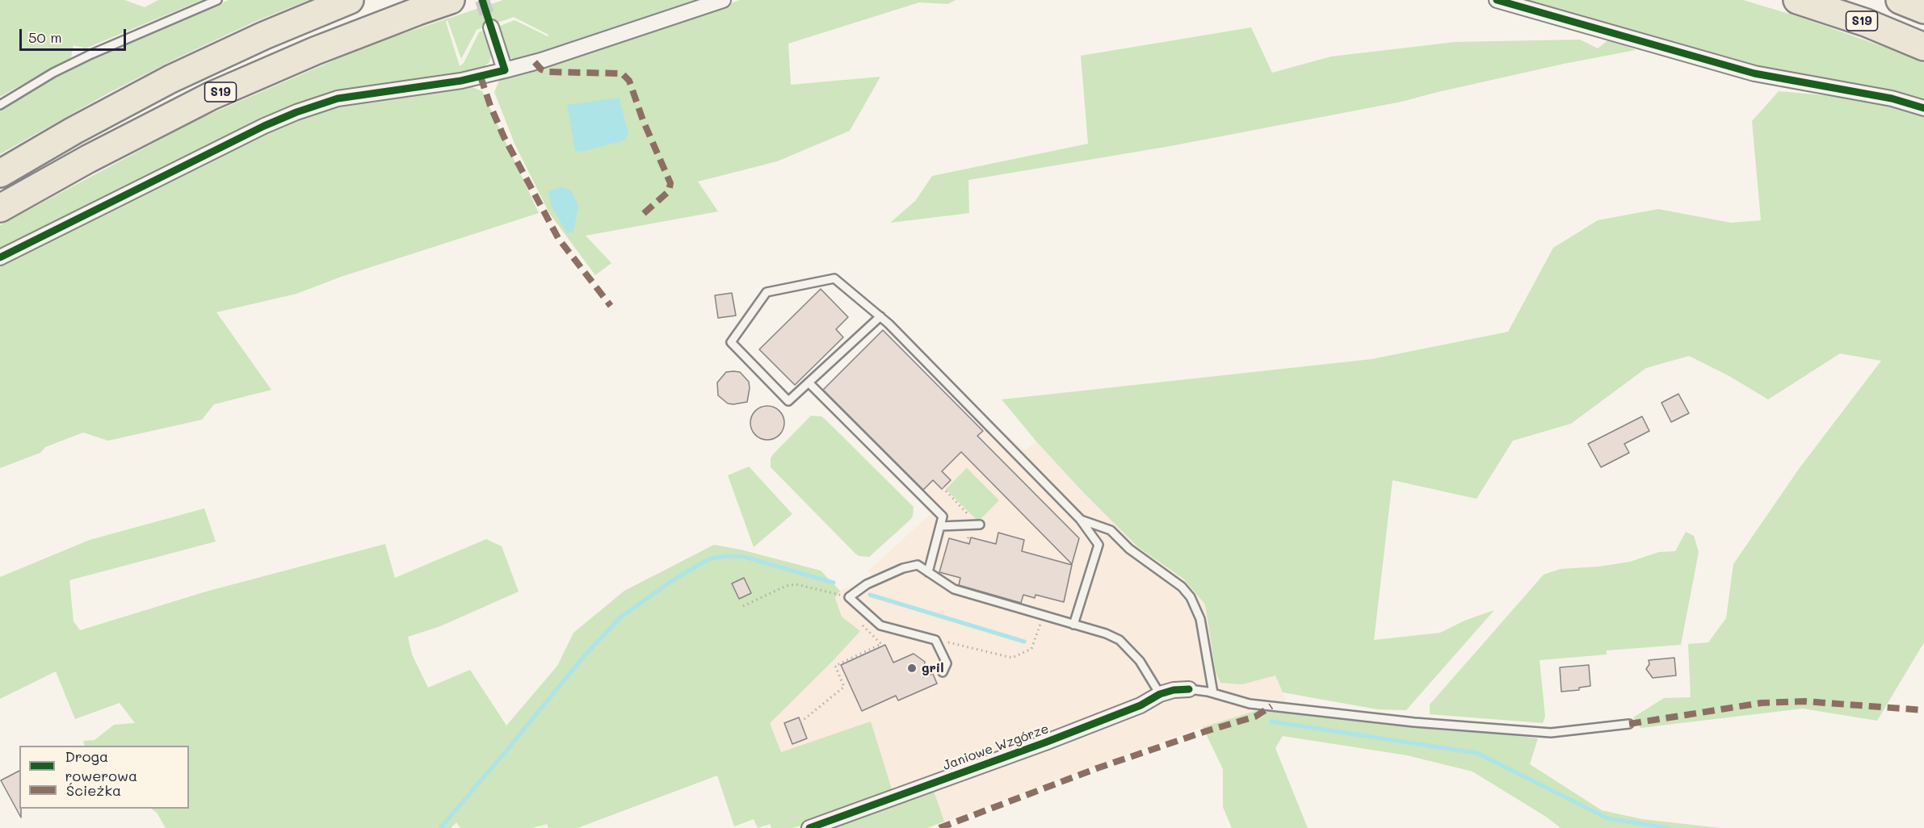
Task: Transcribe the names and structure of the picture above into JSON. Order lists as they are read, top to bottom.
{
  "streets": {
    "highway": ["S19"],
    "street": ["Janiowe Wzgórze"]
  },
  "places": ["gril"],
  "legend": ["Droga rowerowa", "Ścieżka"],
  "scale_bar": "50 m"
}
